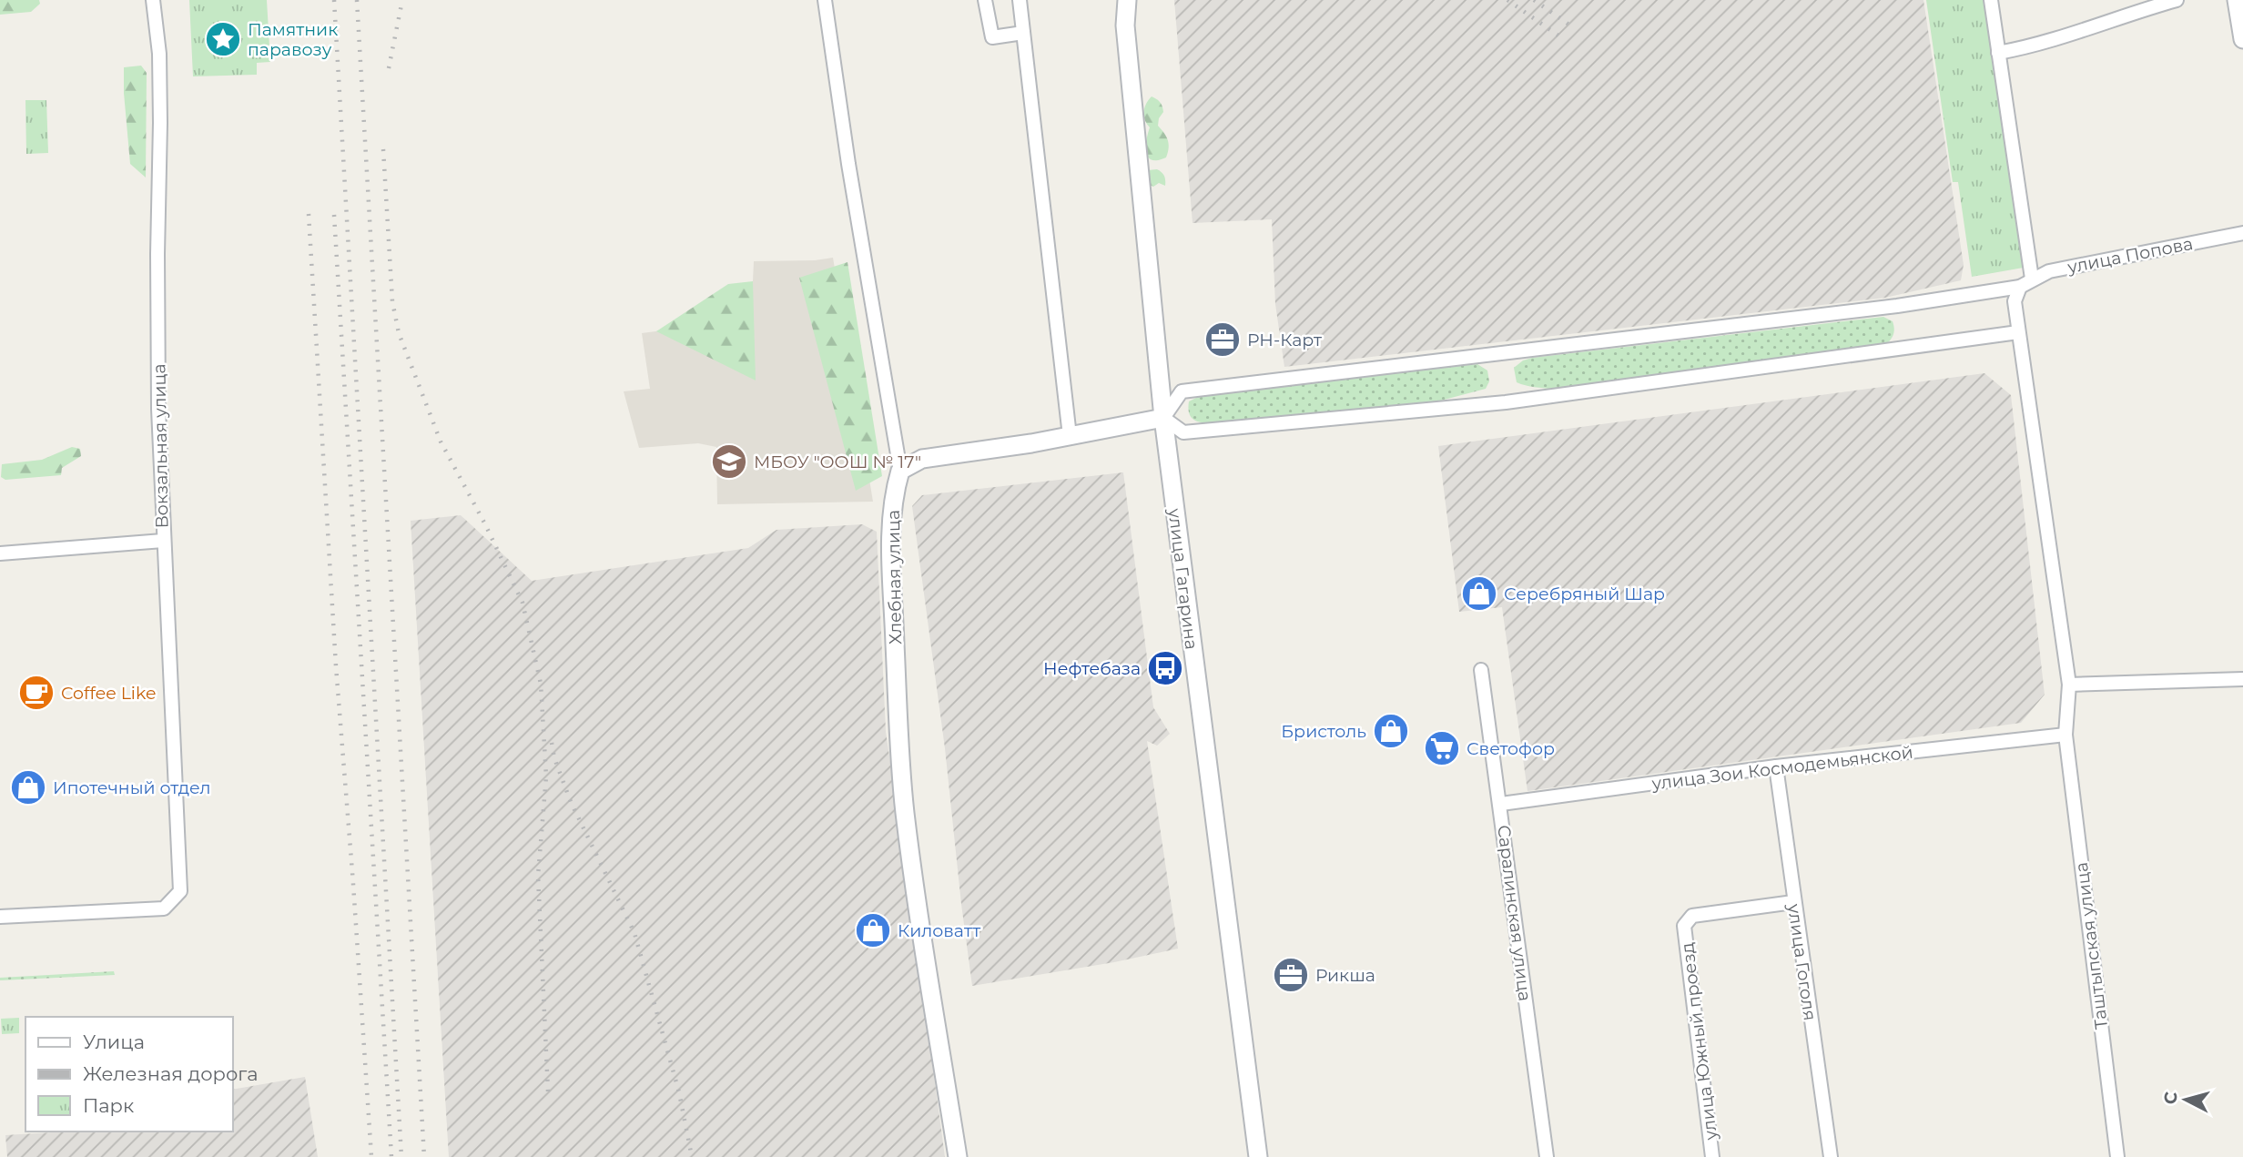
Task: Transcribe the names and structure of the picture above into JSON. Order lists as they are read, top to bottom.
{
  "streets": {
    "street": [
      "улица Попова",
      "Вокзальная улица",
      "Хлебная улица",
      "улица Гагарина",
      "улица Зои Космодемьянской",
      "Саралинская улица",
      "Таштыпская улица",
      "улица Гоголя",
      "улица Южный проезд"
    ]
  },
  "crossings": [
    ["улица Попова", "Таштыпская улица"],
    ["улица Зои Космодемьянской", "Саралинская улица"],
    ["улица Зои Космодемьянской", "Таштыпская улица"],
    ["улица Зои Космодемьянской", "улица Гоголя"],
    ["улица Гоголя", "улица Южный проезд"]
  ],
  "places": {
    "place": ["Памятник паравозу"],
    "office": ["РН-Карт", "Рикша"],
    "school or university": ["МБОУ \"ООШ № 17\""],
    "shop": [
      "Серебряный Шар",
      "Бристоль",
      "Ипотечный отдел",
      "Киловатт"
    ],
    "bus stop": ["Нефтебаза"],
    "cafe": ["Coffee Like"],
    "supermarket": ["Светофор"]
  },
  "legend": ["Улица", "Железная дорога", "Парк"],
  "north": "left"
}
